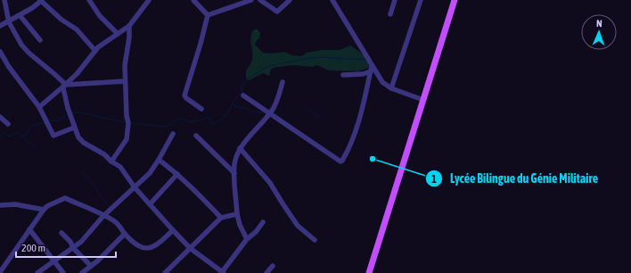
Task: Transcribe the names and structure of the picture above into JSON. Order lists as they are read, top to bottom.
{
  "places": ["Lycée Bilingue du Génie Militaire"],
  "scale_bar": "200 m",
  "north": "top"
}
